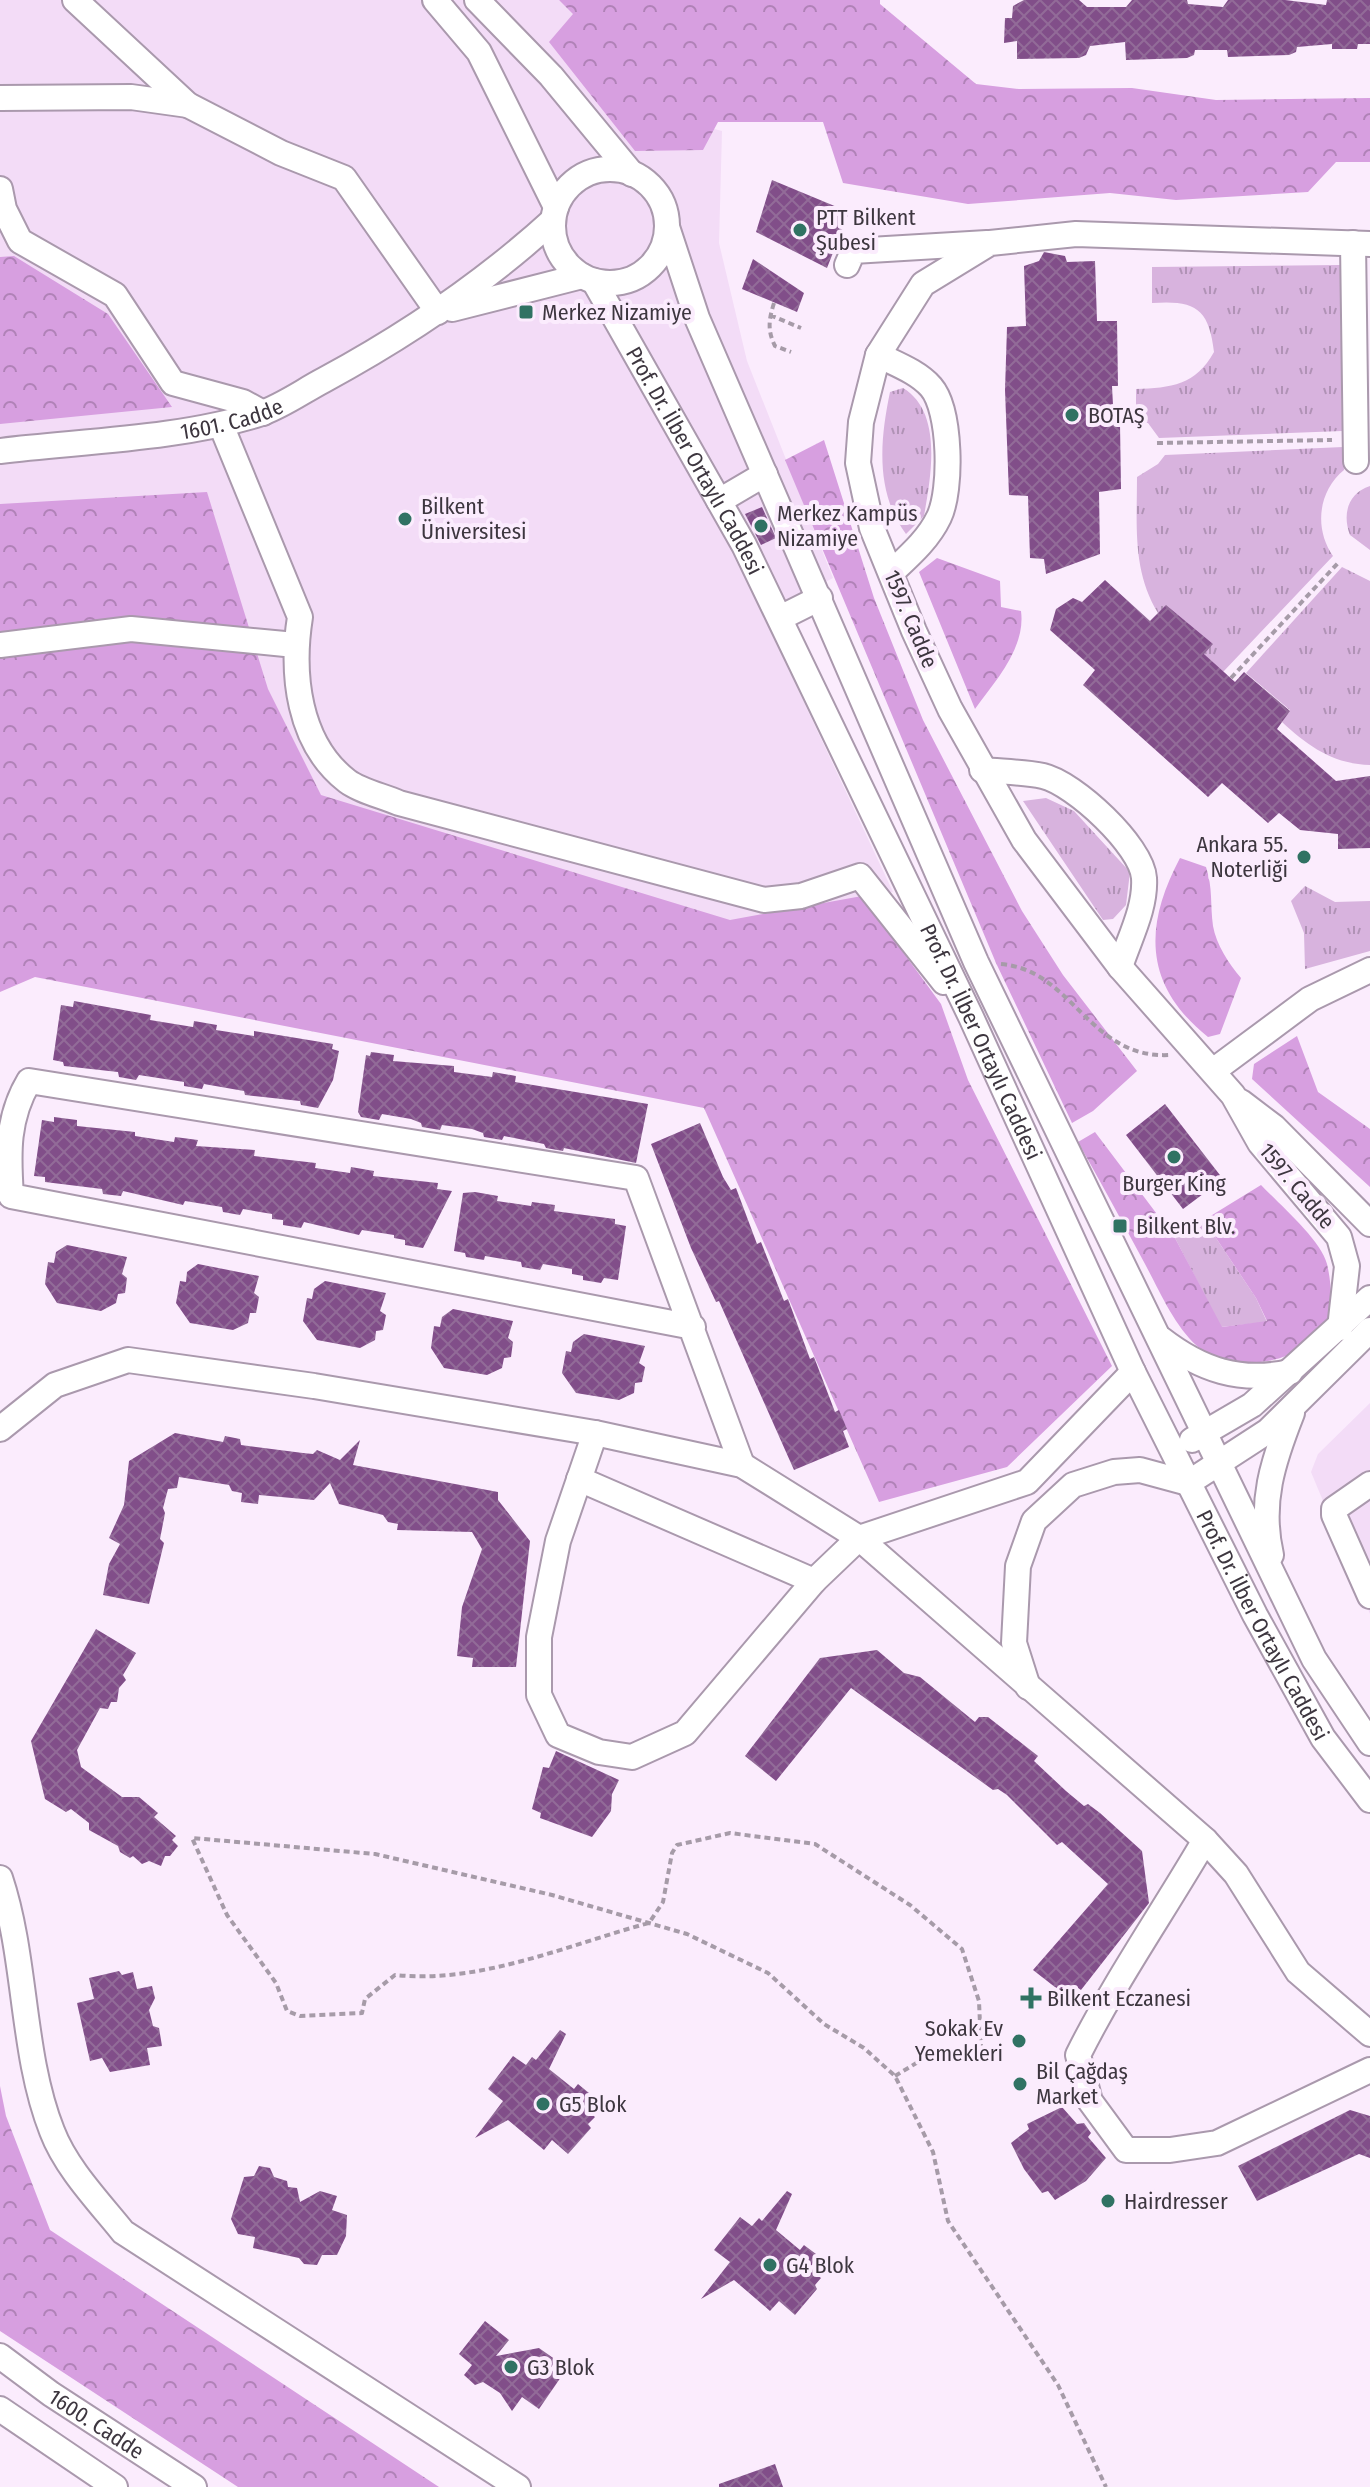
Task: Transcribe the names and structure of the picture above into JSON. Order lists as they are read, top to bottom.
{
  "streets": {
    "street": [
      "1601. Cadde",
      "Prof. Dr. İlber Ortaylı Caddesi",
      "1597. Cadde",
      "1600. Cadde"
    ]
  },
  "crossings": [
    ["1601. Cadde", "Prof. Dr. İlber Ortaylı Caddesi"]
  ],
  "places": {
    "other": [
      "PTT Bilkent Şubesi",
      "BOTAŞ",
      "Bilkent Üniversitesi",
      "Merkez Kampüs Nizamiye",
      "Ankara 55. Noterliği",
      "Burger King",
      "Sokak Ev Yemekleri",
      "Bil Çağdaş Market",
      "G5 Blok",
      "Hairdresser",
      "G4 Blok",
      "G3 Blok"
    ],
    "transit": ["Merkez Nizamiye", "Bilkent Blv."],
    "health": ["Bilkent Eczanesi"]
  }
}
